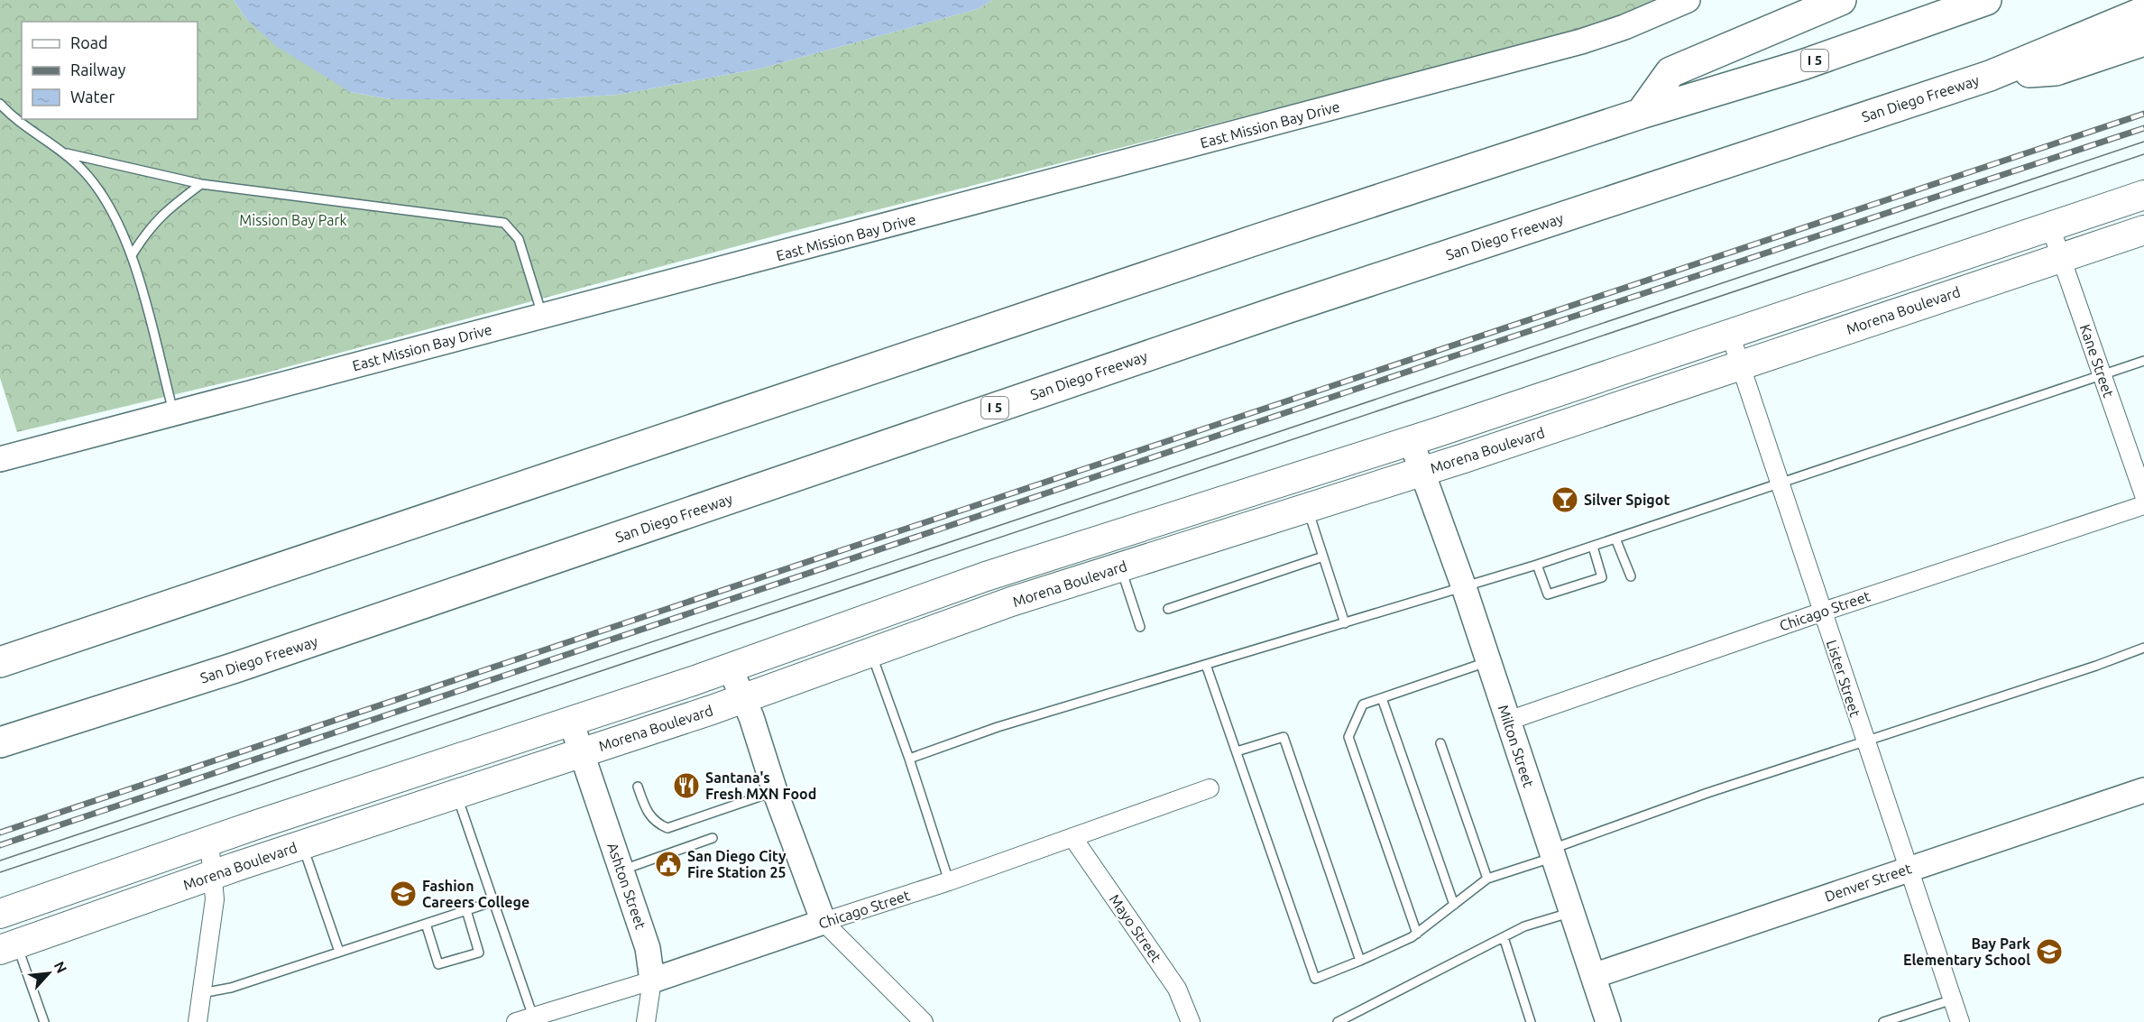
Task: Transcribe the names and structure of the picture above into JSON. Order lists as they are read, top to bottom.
{
  "streets": {
    "highway": ["I 5", "San Diego Freeway"],
    "main road": [
      "East Mission Bay Drive",
      "Morena Boulevard",
      "Chicago Street",
      "Milton Street",
      "Denver Street",
      "Ashton Street"
    ],
    "street": ["Kane Street", "Lister Street", "Mayo Street"]
  },
  "crossings": [
    ["Morena Boulevard", "Kane Street"],
    ["Morena Boulevard", "Lister Street"],
    ["Morena Boulevard", "Milton Street"],
    ["Morena Boulevard", "Ashton Street"],
    ["Chicago Street", "Lister Street"],
    ["Chicago Street", "Milton Street"],
    ["Chicago Street", "Ashton Street"],
    ["Chicago Street", "Mayo Street"],
    ["Lister Street", "Denver Street"],
    ["Milton Street", "Denver Street"]
  ],
  "parks": ["Mission Bay Park"],
  "places": {
    "bar": ["Silver Spigot"],
    "restaurant": ["Santana's Fresh MXN Food"],
    "public building": ["San Diego City Fire Station 25"],
    "school or university": ["Fashion Careers College", "Bay Park Elementary School"]
  },
  "legend": ["Road", "Railway", "Water"],
  "north": "top right"
}
